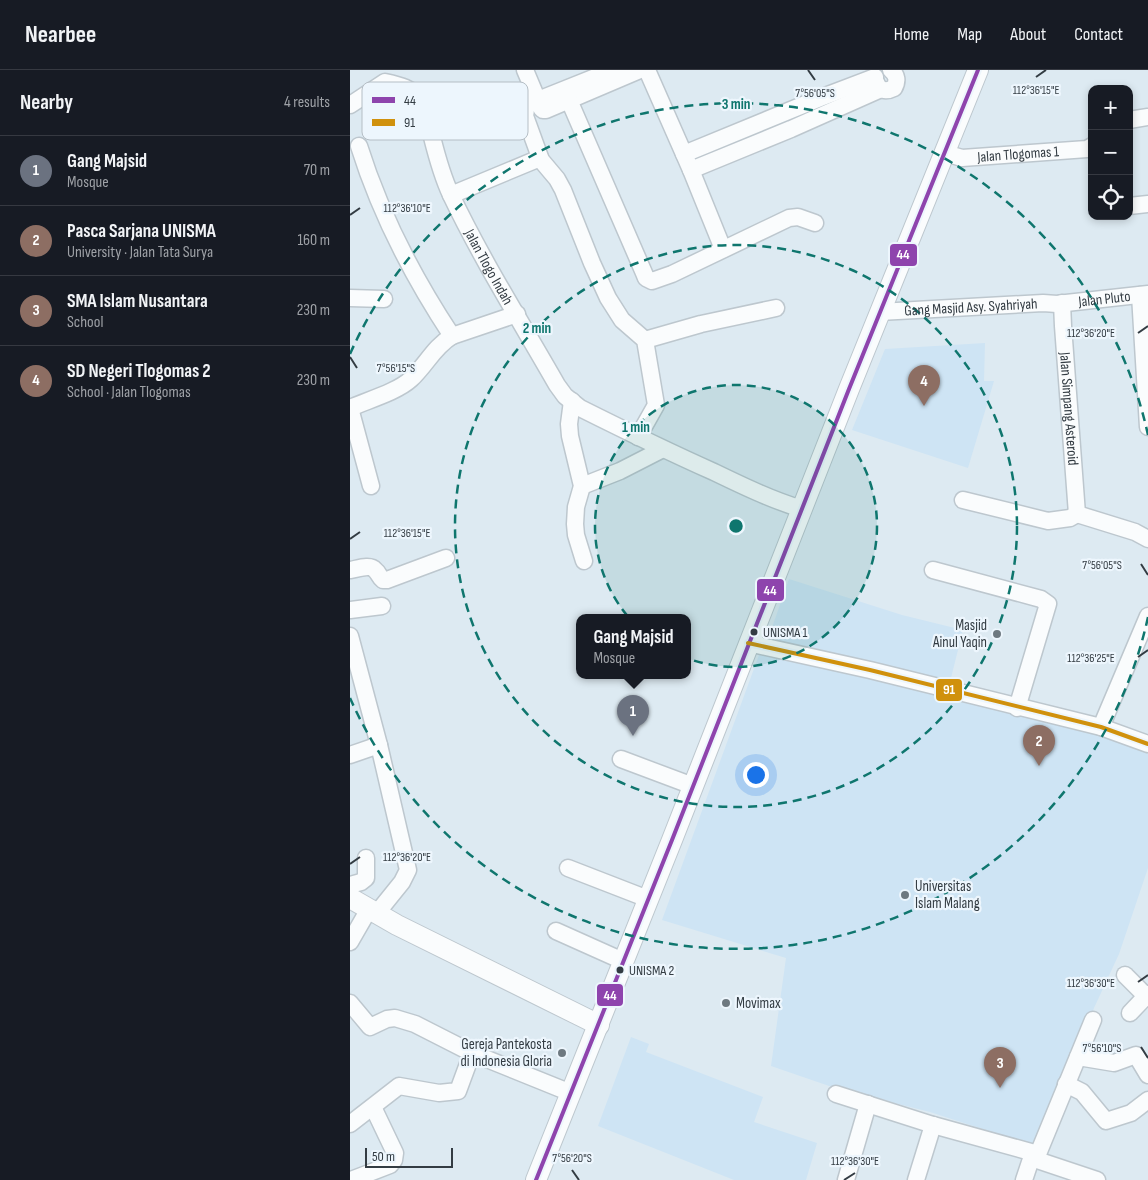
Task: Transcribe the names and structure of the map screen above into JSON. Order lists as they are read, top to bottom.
{
  "streets": {
    "street": [
      "Jalan Tlogomas 1",
      "Jalan Tlogo Indah",
      "Jalan Pluto",
      "Gang Masjid Asy. Syahriyah",
      "Jalan Simpang Asteroid"
    ]
  },
  "crossings": [
    ["Jalan Pluto", "Gang Masjid Asy. Syahriyah"],
    ["Jalan Pluto", "Jalan Simpang Asteroid"],
    ["Gang Masjid Asy. Syahriyah", "Jalan Simpang Asteroid"]
  ],
  "places": [
    "UNISMA 1",
    "Masjid Ainul Yaqin",
    "Universitas Islam Malang",
    "UNISMA 2",
    "Movimax",
    "Gereja Pantekosta di Indonesia Gloria"
  ],
  "lines": ["transit line 44", "transit line 91"],
  "legend": ["44", "91"],
  "scale_bar": "50 m",
  "page": {
    "header": "Nearbee",
    "nav": [
      "Home",
      "Map",
      "About",
      "Contact"
    ],
    "heading": ["Nearby", "4 results"],
    "map_buttons": ["+", "−"],
    "list": [
      {
        "mark": "1",
        "name": "Gang Majsid",
        "note": "Mosque",
        "value": "70 m"
      },
      {
        "mark": "2",
        "name": "Pasca Sarjana UNISMA",
        "note": "University · Jalan Tata Surya",
        "value": "160 m"
      },
      {
        "mark": "3",
        "name": "SMA Islam Nusantara",
        "note": "School",
        "value": "230 m"
      },
      {
        "mark": "4",
        "name": "SD Negeri Tlogomas 2",
        "note": "School · Jalan Tlogomas",
        "value": "230 m"
      }
    ],
    "pins": [
      "4",
      "1",
      "2",
      "3"
    ],
    "popup": ["Gang Majsid", "Mosque"],
    "scale": "50 m"
  },
  "coordinates": [
    "112°36'15\"E",
    "7°56'05\"S",
    "112°36'10\"E",
    "112°36'20\"E",
    "7°56'15\"S",
    "112°36'25\"E",
    "112°36'30\"E",
    "7°56'10\"S",
    "7°56'20\"S"
  ],
  "rings": ["3 min", "2 min", "1 min"]
}
